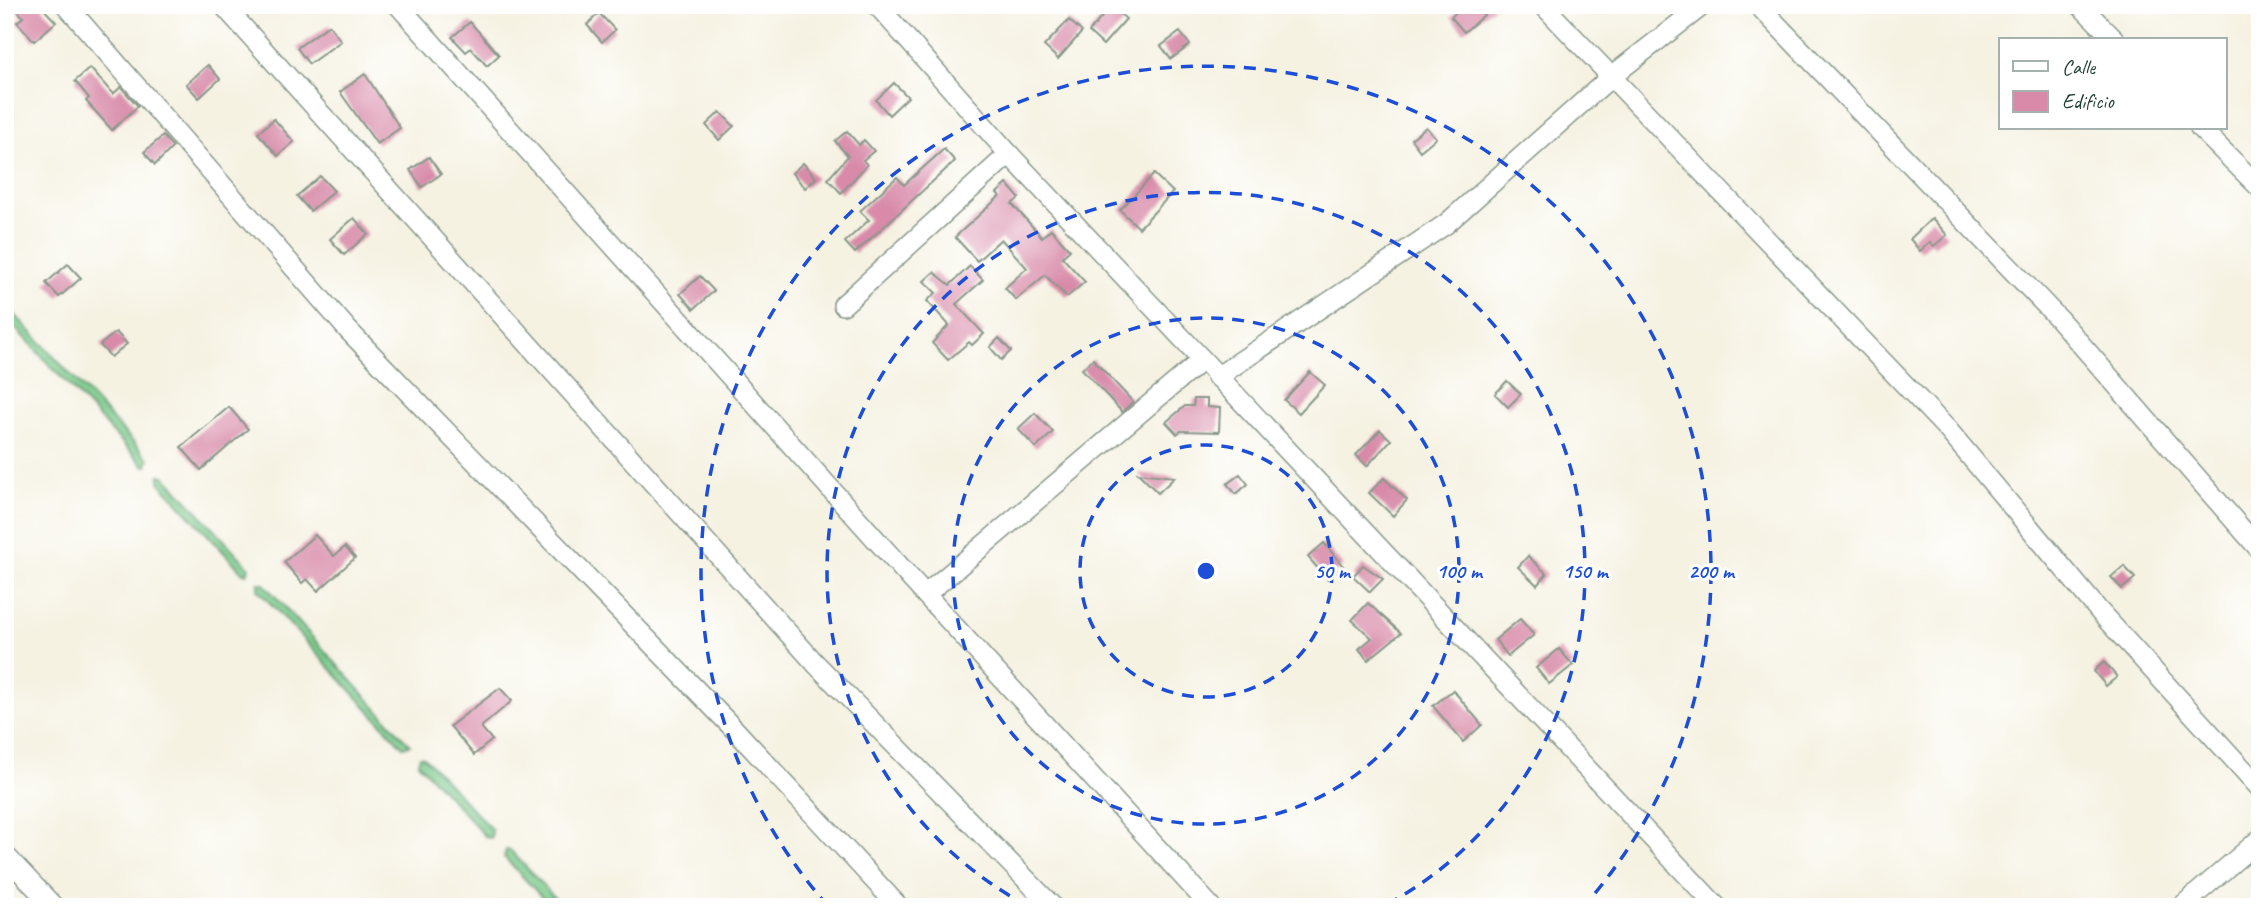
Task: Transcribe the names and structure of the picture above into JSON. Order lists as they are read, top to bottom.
{
  "legend": ["Calle", "Edificio"],
  "rings": [
    "50 m",
    "100 m",
    "150 m",
    "200 m"
  ]
}
